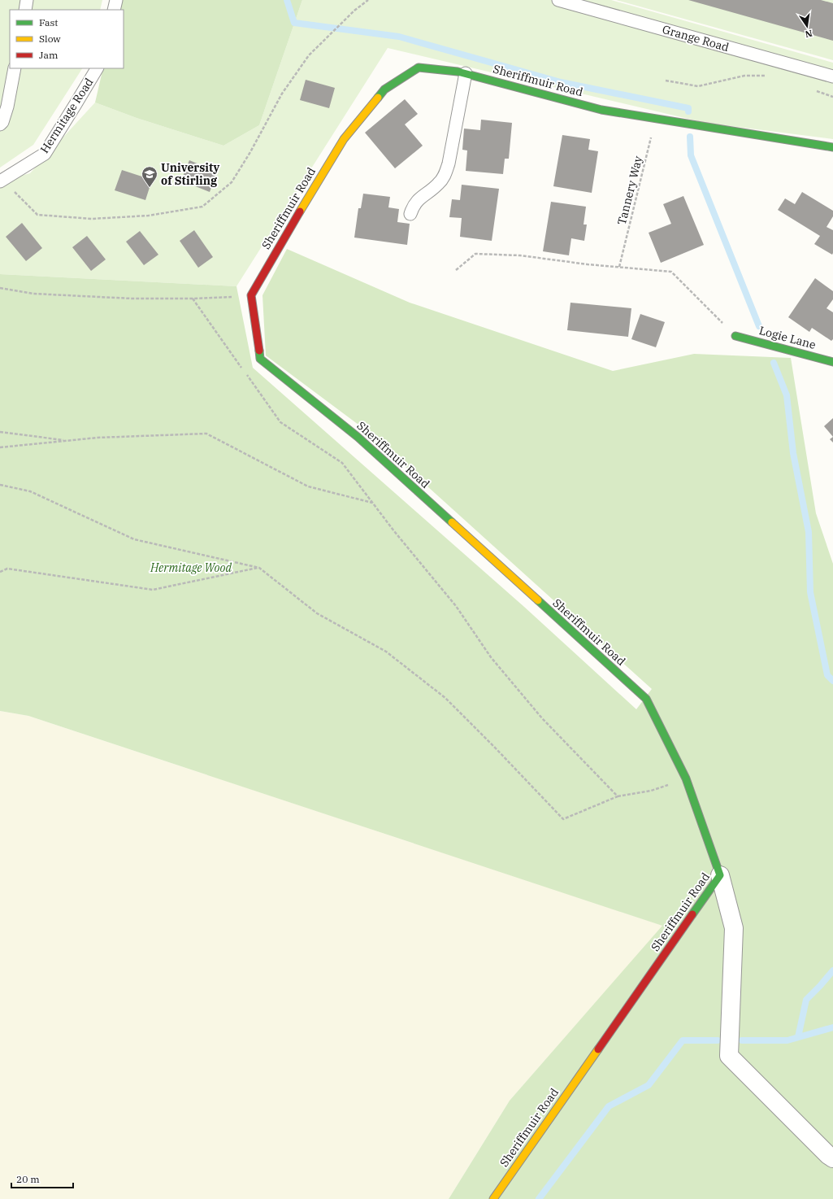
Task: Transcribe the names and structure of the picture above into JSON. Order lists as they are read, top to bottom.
{
  "streets": {
    "street": ["Sheriffmuir Road", "Logie Lane"],
    "lane": ["Grange Road", "Hermitage Road"],
    "path": ["Tannery Way"]
  },
  "crossings": [
    ["Sheriffmuir Road", "Tannery Way"]
  ],
  "parks": ["Hermitage Wood"],
  "places": {
    "school or university": ["University of Stirling"]
  },
  "legend": ["Fast", "Slow", "Jam"],
  "scale_bar": "20 m",
  "north": "bottom"
}
